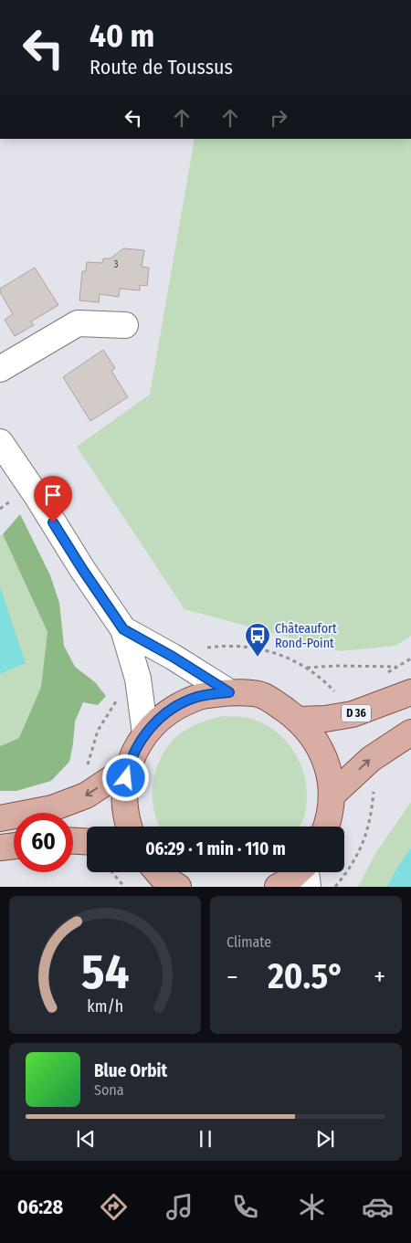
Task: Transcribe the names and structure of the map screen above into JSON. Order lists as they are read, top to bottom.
{
  "streets": {
    "main road": ["D 36"]
  },
  "places": {
    "bus stop": ["Châteaufort Rond-Point"]
  },
  "house_numbers": ["3"],
  "page": {
    "turn": ["40 m", "Route de Toussus"],
    "limit": "60",
    "trip": "06:29 · 1 min · 110 m",
    "tile": "Climate",
    "heat": ["−", "20.5°", "+"],
    "song": ["Blue Orbit", "Sona"],
    "tabs": "06:28",
    "gauge": ["54", "km/h"]
  }
}
